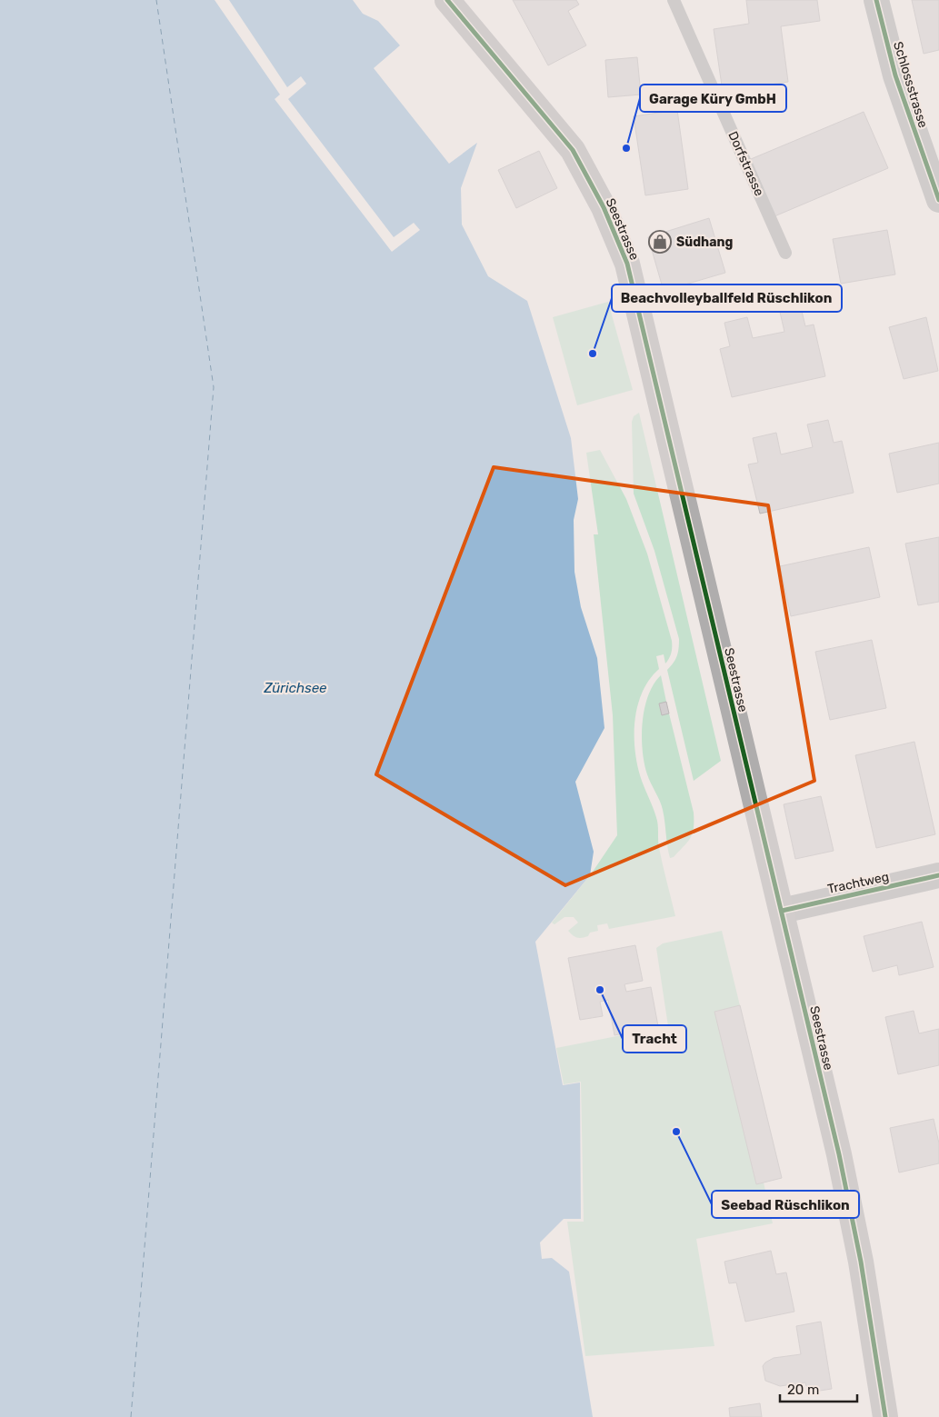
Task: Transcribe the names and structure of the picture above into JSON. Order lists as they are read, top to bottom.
{
  "streets": {
    "main road": ["Seestrasse"],
    "street": ["Schlossstrasse", "Trachtweg"],
    "lane": ["Dorfstrasse"]
  },
  "crossings": [
    ["Seestrasse", "Trachtweg"]
  ],
  "water": ["Zürichsee"],
  "places": {
    "other": [
      "Garage Küry GmbH",
      "Beachvolleyballfeld Rüschlikon",
      "Tracht",
      "Seebad Rüschlikon"
    ],
    "shop": ["Südhang"]
  },
  "scale_bar": "20 m"
}
